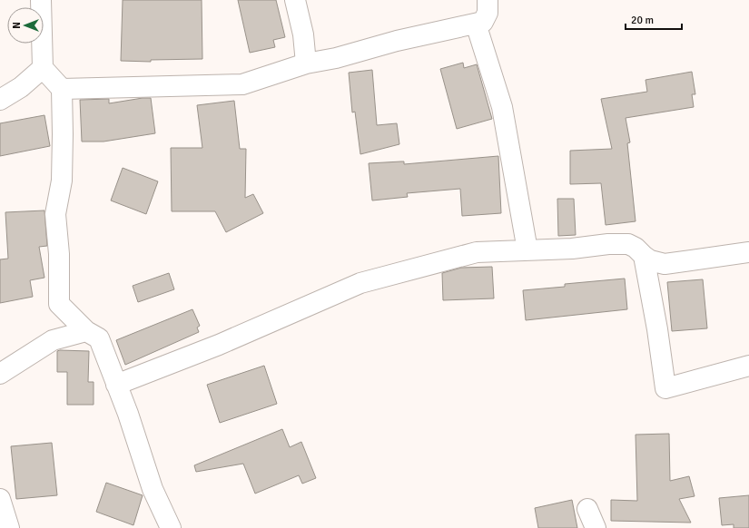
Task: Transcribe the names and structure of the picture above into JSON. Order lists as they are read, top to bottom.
{
  "scale_bar": "20 m",
  "north": "left"
}
